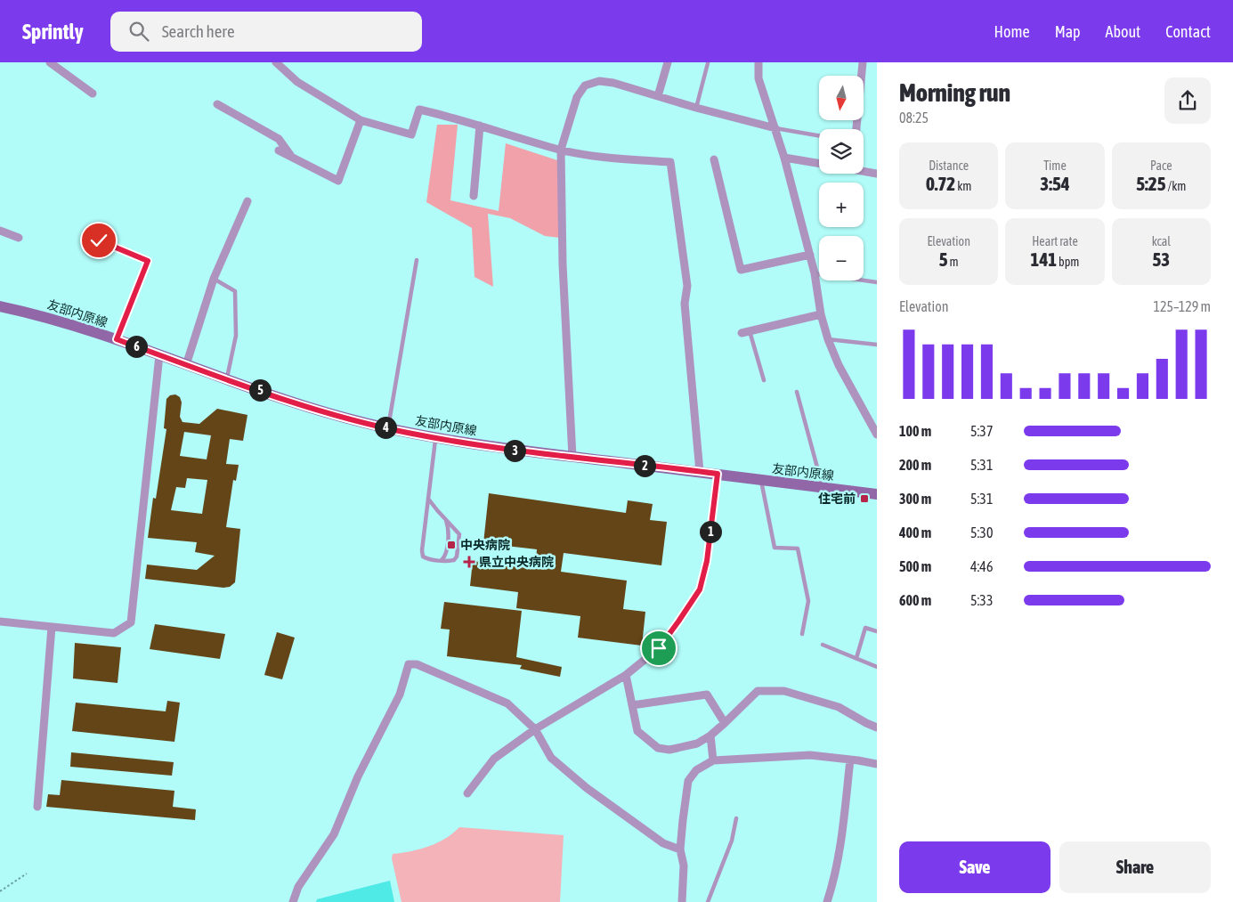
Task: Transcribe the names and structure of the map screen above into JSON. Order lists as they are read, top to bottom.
{
  "streets": {
    "main road": ["友部内原線"]
  },
  "places": {
    "transit": ["住宅前", "中央病院"],
    "health": ["県立中央病院"]
  },
  "north": "bottom",
  "page": {
    "header": "Sprintly",
    "search": "Search here",
    "nav": [
      "Home",
      "Map",
      "About",
      "Contact"
    ],
    "heading": ["Morning run", "08:25"],
    "map_buttons": ["+", "−"],
    "stats": [
      ["Distance", "0.72 km"],
      ["Time", "3:54"],
      ["Pace", "5:25 /km"],
      ["Elevation", "5 m"],
      ["Heart rate", "141 bpm"],
      ["kcal", "53"]
    ],
    "chart": ["Elevation", "125–129 m"],
    "pins": [
      "6",
      "5",
      "4",
      "3",
      "2",
      "1"
    ],
    "list": [
      {
        "name": "100 m",
        "note": "5:37"
      },
      {
        "name": "200 m",
        "note": "5:31"
      },
      {
        "name": "300 m",
        "note": "5:31"
      },
      {
        "name": "400 m",
        "note": "5:30"
      },
      {
        "name": "500 m",
        "note": "4:46"
      },
      {
        "name": "600 m",
        "note": "5:33"
      }
    ],
    "buttons": ["Save", "Share"]
  }
}
